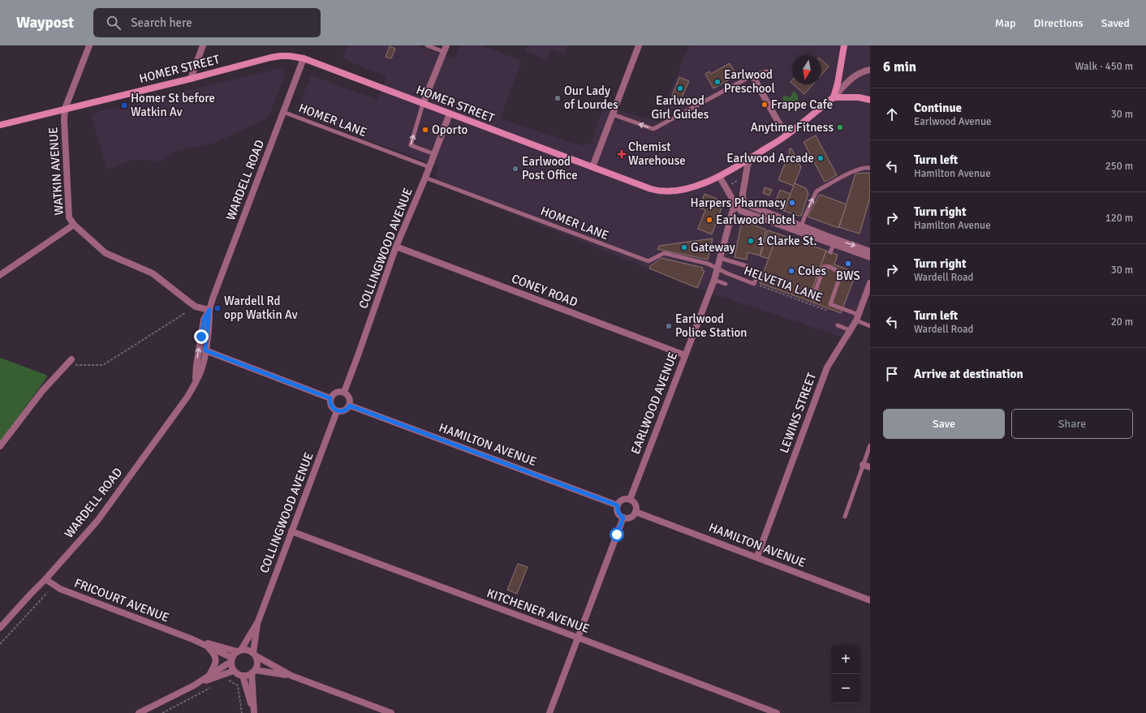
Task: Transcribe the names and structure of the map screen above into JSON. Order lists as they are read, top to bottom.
{
  "streets": {
    "main road": ["HOMER STREET"],
    "street": [
      "WATKIN AVENUE",
      "WARDELL ROAD",
      "COLLINGWOOD AVENUE",
      "CONEY ROAD",
      "EARLWOOD AVENUE",
      "LEWINS STREET",
      "HAMILTON AVENUE",
      "FRICOURT AVENUE",
      "KITCHENER AVENUE"
    ],
    "lane": ["HOMER LANE", "HELVETIA LANE"]
  },
  "crossings": [
    ["HOMER STREET", "WATKIN AVENUE"],
    ["HOMER STREET", "WARDELL ROAD"],
    ["HOMER STREET", "COLLINGWOOD AVENUE"],
    ["HOMER LANE", "WARDELL ROAD"],
    ["HOMER LANE", "COLLINGWOOD AVENUE"],
    ["HOMER LANE", "HELVETIA LANE"],
    ["HOMER LANE", "EARLWOOD AVENUE"],
    ["WATKIN AVENUE", "WARDELL ROAD"],
    ["WARDELL ROAD", "FRICOURT AVENUE"],
    ["COLLINGWOOD AVENUE", "CONEY ROAD"],
    ["COLLINGWOOD AVENUE", "HAMILTON AVENUE"],
    ["COLLINGWOOD AVENUE", "FRICOURT AVENUE"],
    ["COLLINGWOOD AVENUE", "KITCHENER AVENUE"],
    ["HELVETIA LANE", "EARLWOOD AVENUE"],
    ["CONEY ROAD", "EARLWOOD AVENUE"],
    ["EARLWOOD AVENUE", "HAMILTON AVENUE"],
    ["LEWINS STREET", "HAMILTON AVENUE"]
  ],
  "places": {
    "other": [
      "Earlwood Preschool",
      "Earlwood Girl Guides",
      "Our Lady of Lourdes",
      "Frappe Cafe",
      "Anytime Fitness",
      "Oporto",
      "Earlwood Arcade",
      "Earlwood Post Office",
      "Harpers Pharmacy",
      "Earlwood Hotel",
      "1 Clarke St.",
      "Gateway",
      "BWS",
      "Coles",
      "Earlwood Police Station"
    ],
    "transit": ["Homer St before Watkin Av", "Wardell Rd opp Watkin Av"],
    "health": ["Chemist Warehouse"]
  },
  "north": "bottom",
  "page": {
    "header": "Waypost",
    "search": "Search here",
    "nav": ["Map", "Directions", "Saved"],
    "heading": ["6 min", "Walk · 450 m"],
    "list": [
      ["Continue", "Earlwood Avenue", "30 m"],
      ["Turn left", "Hamilton Avenue", "250 m"],
      ["Turn right", "Hamilton Avenue", "120 m"],
      ["Turn right", "Wardell Road", "30 m"],
      ["Turn left", "Wardell Road", "20 m"],
      "Arrive at destination"
    ],
    "buttons": ["Save", "Share"],
    "map_buttons": ["+", "−"]
  }
}
